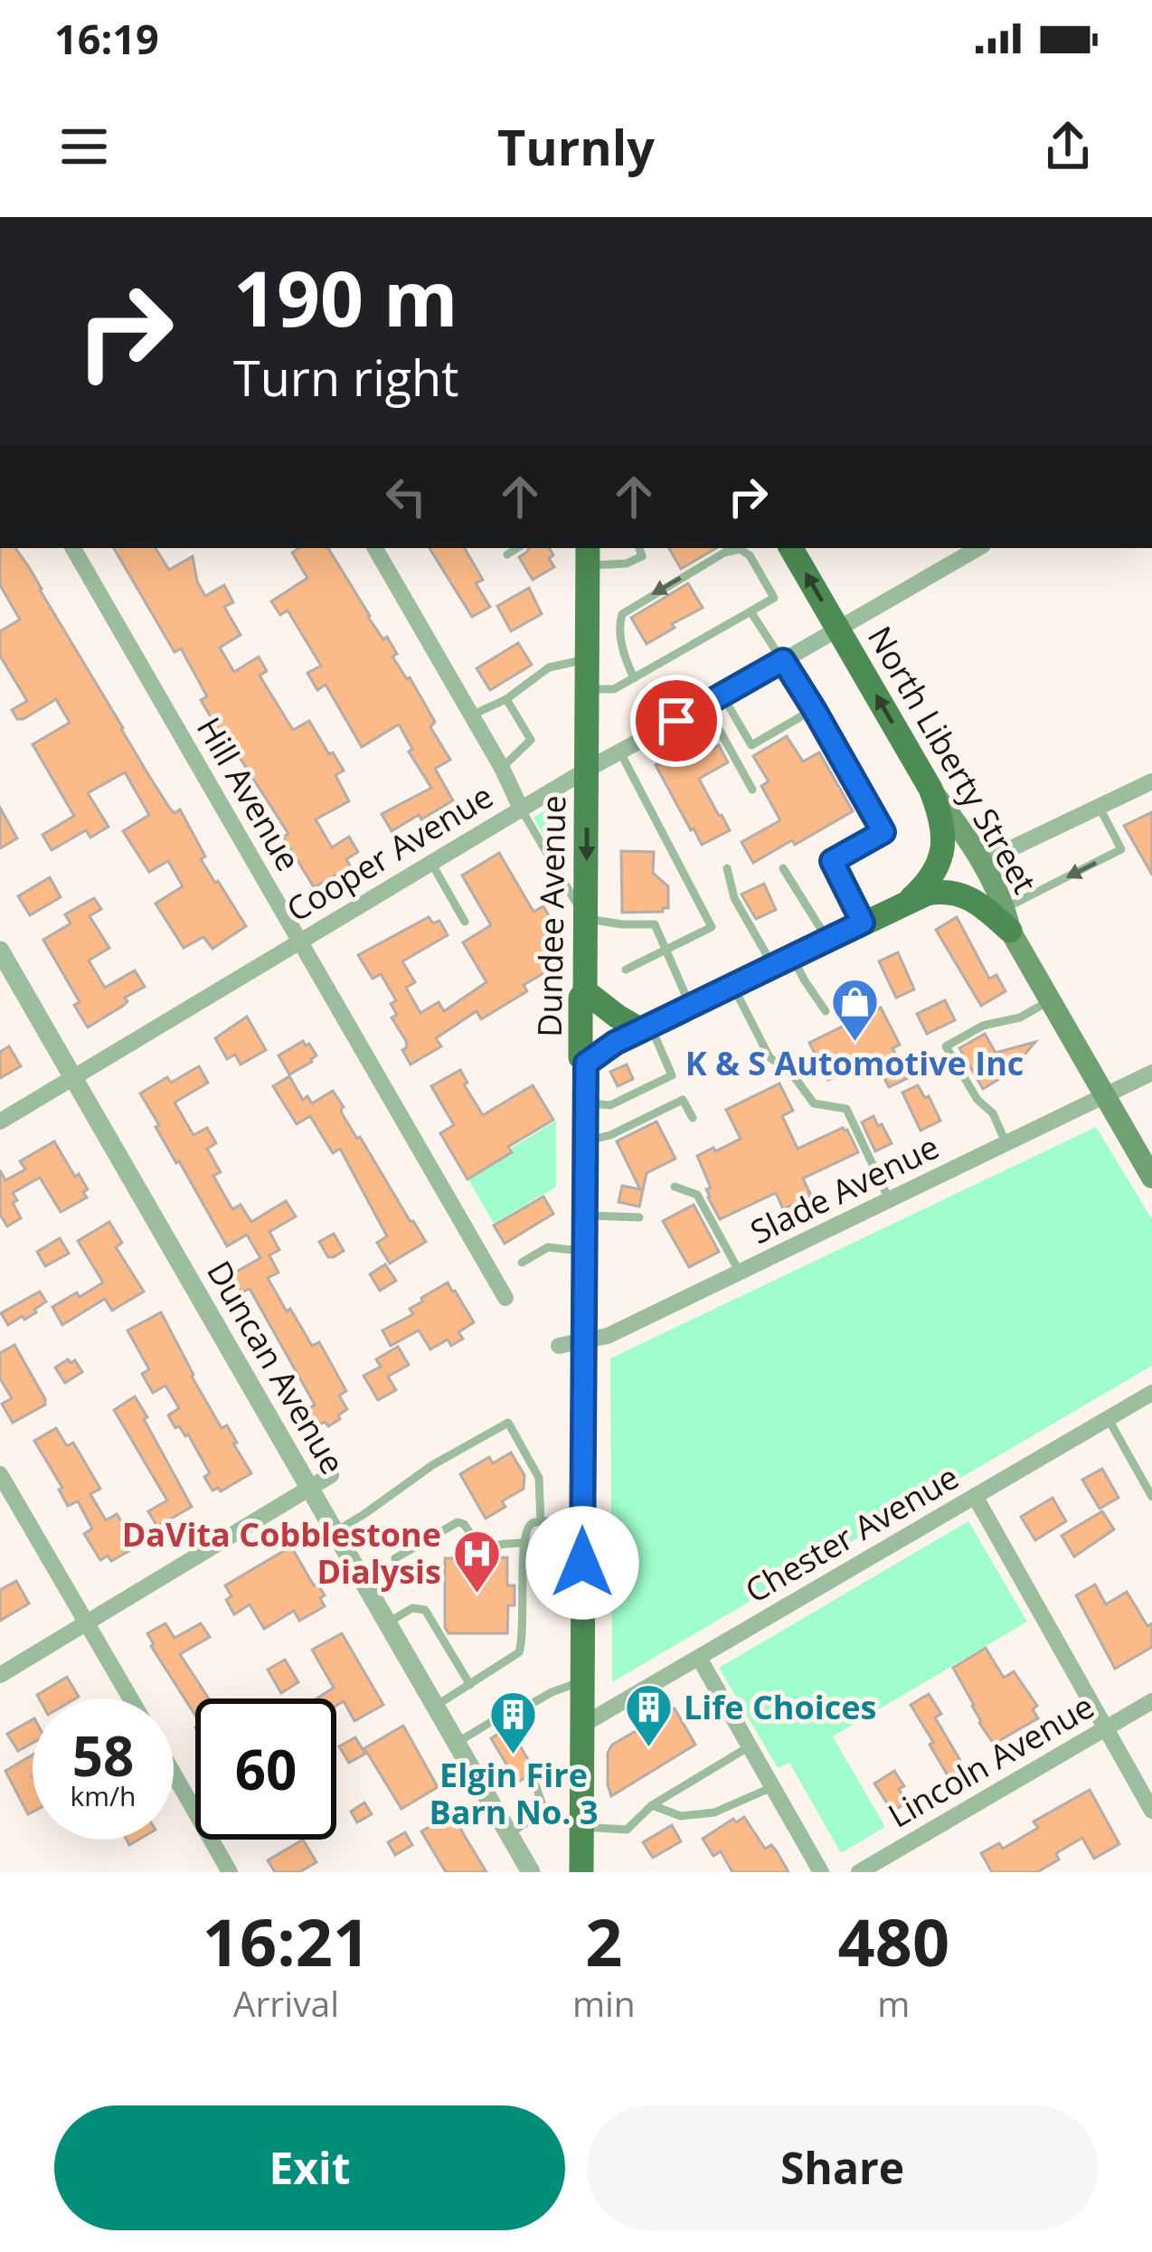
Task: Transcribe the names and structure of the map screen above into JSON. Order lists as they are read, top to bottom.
{
  "streets": {
    "main road": ["North Liberty Street", "Dundee Avenue"],
    "street": [
      "Hill Avenue",
      "Cooper Avenue",
      "Slade Avenue",
      "Duncan Avenue",
      "Chester Avenue",
      "Lincoln Avenue"
    ]
  },
  "crossings": [
    ["North Liberty Street", "Cooper Avenue"],
    ["North Liberty Street", "Slade Avenue"],
    ["Hill Avenue", "Cooper Avenue"],
    ["Cooper Avenue", "Dundee Avenue"],
    ["Cooper Avenue", "Duncan Avenue"],
    ["Dundee Avenue", "Slade Avenue"],
    ["Dundee Avenue", "Chester Avenue"]
  ],
  "one_way": ["North Liberty Street"],
  "places": {
    "shop": ["K & S Automotive Inc"],
    "hospital": ["DaVita Cobblestone Dialysis"],
    "building": ["Life Choices", "Elgin Fire Barn No. 3"]
  },
  "page": {
    "status": "16:19",
    "header": "Turnly",
    "turn": ["190 m", "Turn right"],
    "speed": "58 km/h",
    "limit": "60",
    "eta": [
      "16:21",
      "Arrival",
      "2",
      "min",
      "480",
      "m"
    ],
    "buttons": ["Exit", "Share"]
  }
}
